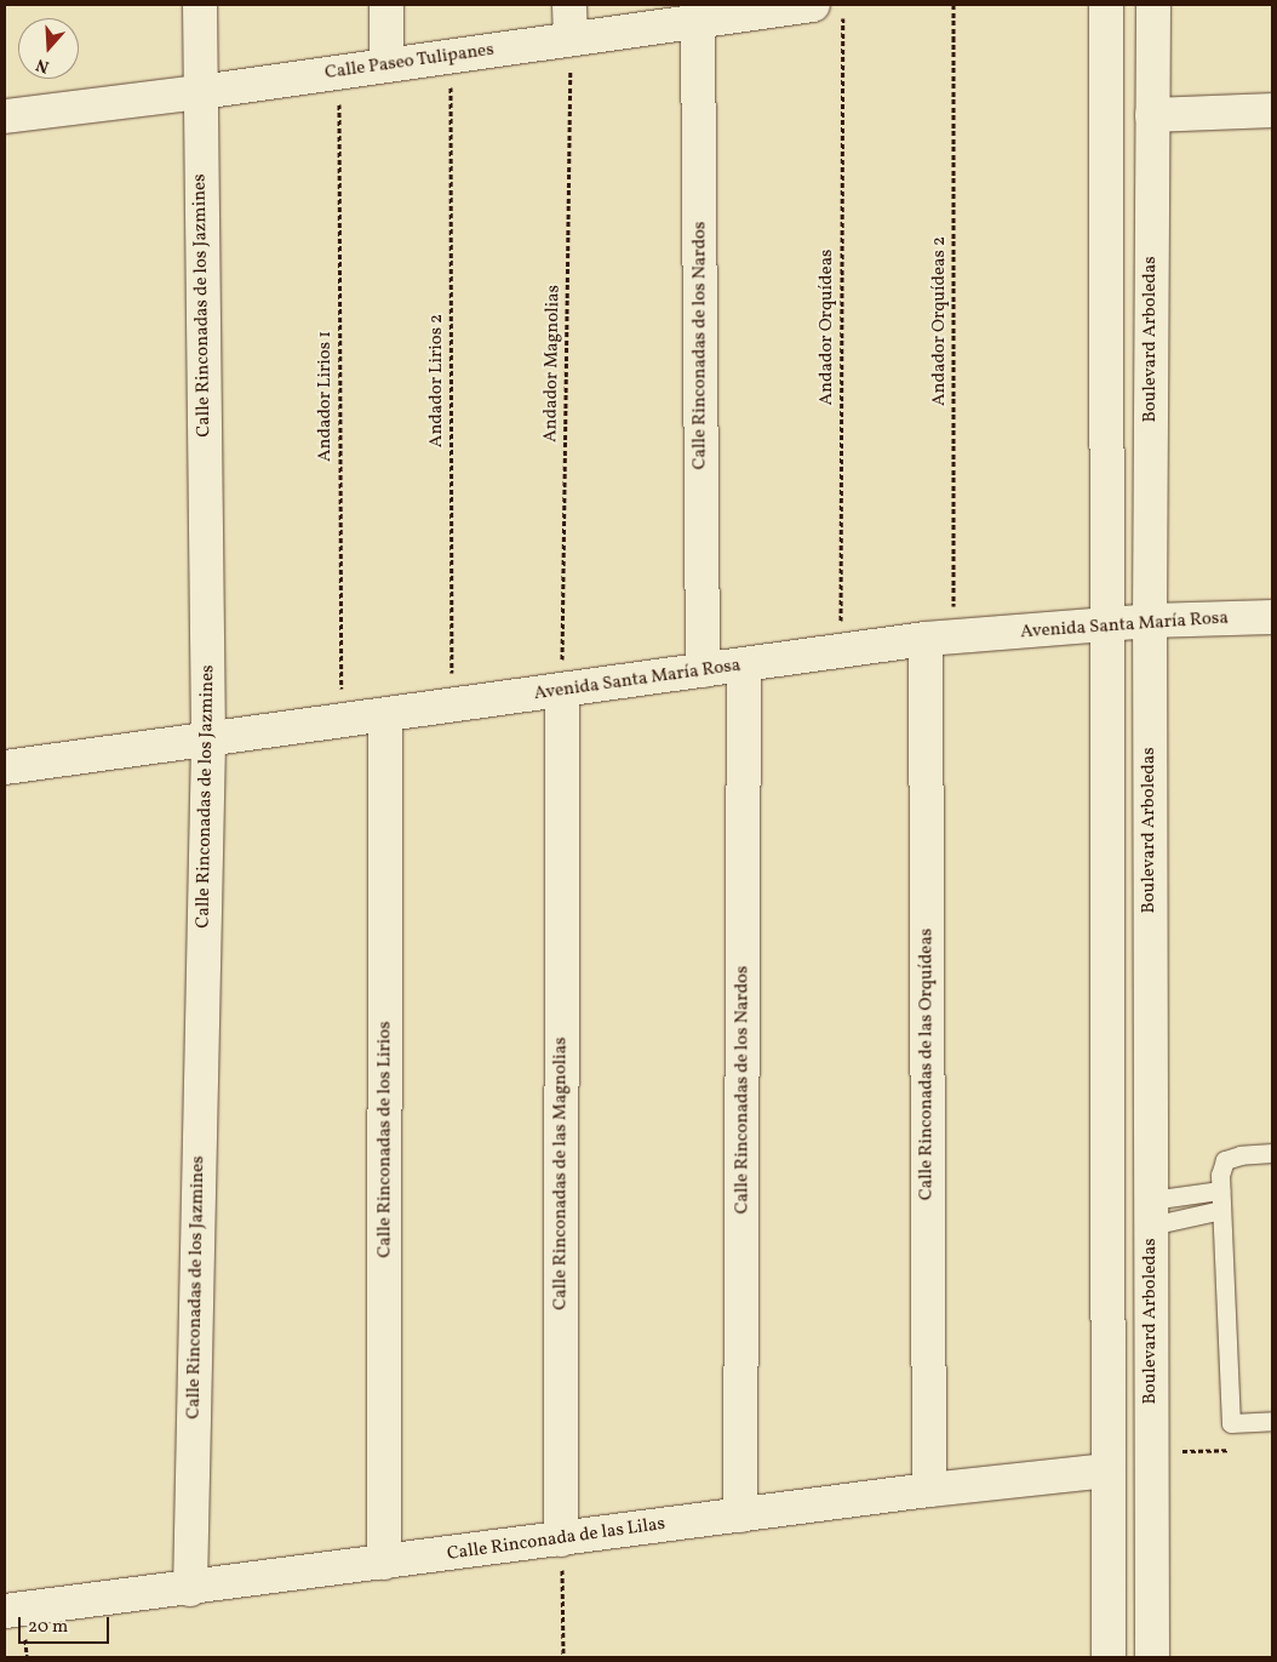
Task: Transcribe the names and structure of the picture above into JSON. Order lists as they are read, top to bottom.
{
  "streets": {
    "street": [
      "Calle Paseo Tulipanes",
      "Calle Rinconadas de los Jazmines",
      "Boulevard Arboledas",
      "Calle Rinconadas de los Nardos",
      "Avenida Santa María Rosa",
      "Calle Rinconadas de las Orquídeas",
      "Calle Rinconadas de los Lirios",
      "Calle Rinconadas de las Magnolias",
      "Calle Rinconada de las Lilas"
    ],
    "path": [
      "Andador Orquídeas 2",
      "Andador Orquídeas",
      "Andador Magnolias",
      "Andador Lirios 2",
      "Andador Lirios 1"
    ]
  },
  "crossings": [
    ["Calle Paseo Tulipanes", "Calle Rinconadas de los Jazmines"],
    ["Calle Paseo Tulipanes", "Andador Orquídeas"],
    ["Calle Paseo Tulipanes", "Calle Rinconadas de los Nardos"],
    ["Calle Paseo Tulipanes", "Andador Magnolias"],
    ["Calle Paseo Tulipanes", "Andador Lirios 2"],
    ["Calle Paseo Tulipanes", "Andador Lirios 1"],
    ["Calle Rinconadas de los Jazmines", "Avenida Santa María Rosa"],
    ["Calle Rinconadas de los Jazmines", "Calle Rinconada de las Lilas"],
    ["Andador Orquídeas 2", "Avenida Santa María Rosa"],
    ["Andador Orquídeas 2", "Calle Rinconadas de las Orquídeas"],
    ["Andador Orquídeas", "Avenida Santa María Rosa"],
    ["Boulevard Arboledas", "Avenida Santa María Rosa"],
    ["Calle Rinconadas de los Nardos", "Avenida Santa María Rosa"],
    ["Calle Rinconadas de los Nardos", "Calle Rinconada de las Lilas"],
    ["Andador Magnolias", "Avenida Santa María Rosa"],
    ["Andador Magnolias", "Calle Rinconadas de las Magnolias"],
    ["Andador Lirios 2", "Avenida Santa María Rosa"],
    ["Andador Lirios 1", "Avenida Santa María Rosa"],
    ["Avenida Santa María Rosa", "Calle Rinconadas de las Orquídeas"],
    ["Avenida Santa María Rosa", "Calle Rinconadas de los Lirios"],
    ["Avenida Santa María Rosa", "Calle Rinconadas de las Magnolias"],
    ["Calle Rinconadas de las Orquídeas", "Calle Rinconada de las Lilas"],
    ["Calle Rinconadas de los Lirios", "Calle Rinconada de las Lilas"],
    ["Calle Rinconadas de las Magnolias", "Calle Rinconada de las Lilas"]
  ],
  "scale_bar": "20 m",
  "north": "bottom"
}
